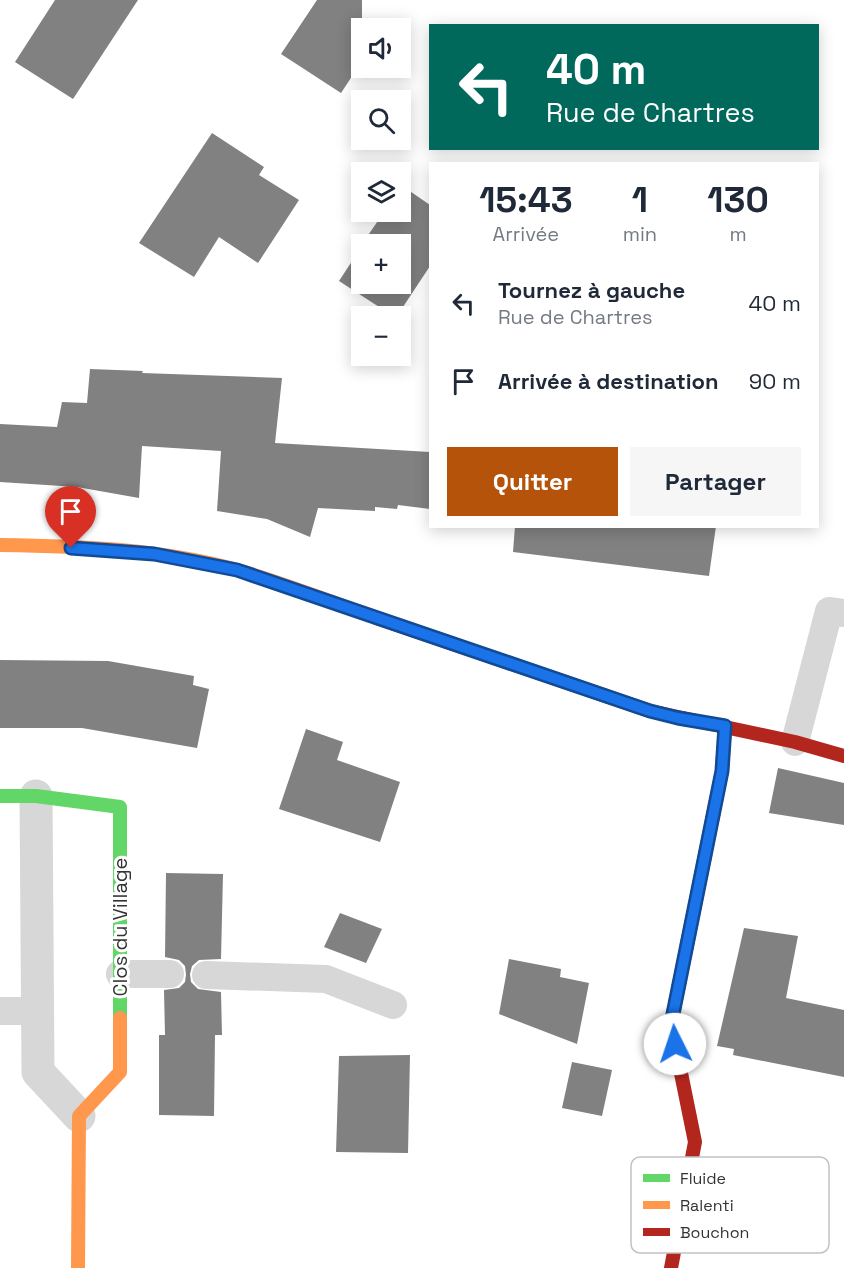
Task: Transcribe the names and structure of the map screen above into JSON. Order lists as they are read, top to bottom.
{
  "streets": {
    "street": ["Clos du Village"]
  },
  "legend": ["Fluide", "Ralenti", "Bouchon"],
  "page": {
    "map_buttons": ["+", "−"],
    "turn": ["40 m", "Rue de Chartres"],
    "eta": [
      "15:43",
      "Arrivée",
      "1",
      "min",
      "130",
      "m"
    ],
    "list": [
      {
        "name": "Tournez à gauche",
        "note": "Rue de Chartres",
        "value": "40 m"
      },
      {
        "name": "Arrivée à destination",
        "value": "90 m"
      }
    ],
    "buttons": ["Quitter", "Partager"]
  }
}
